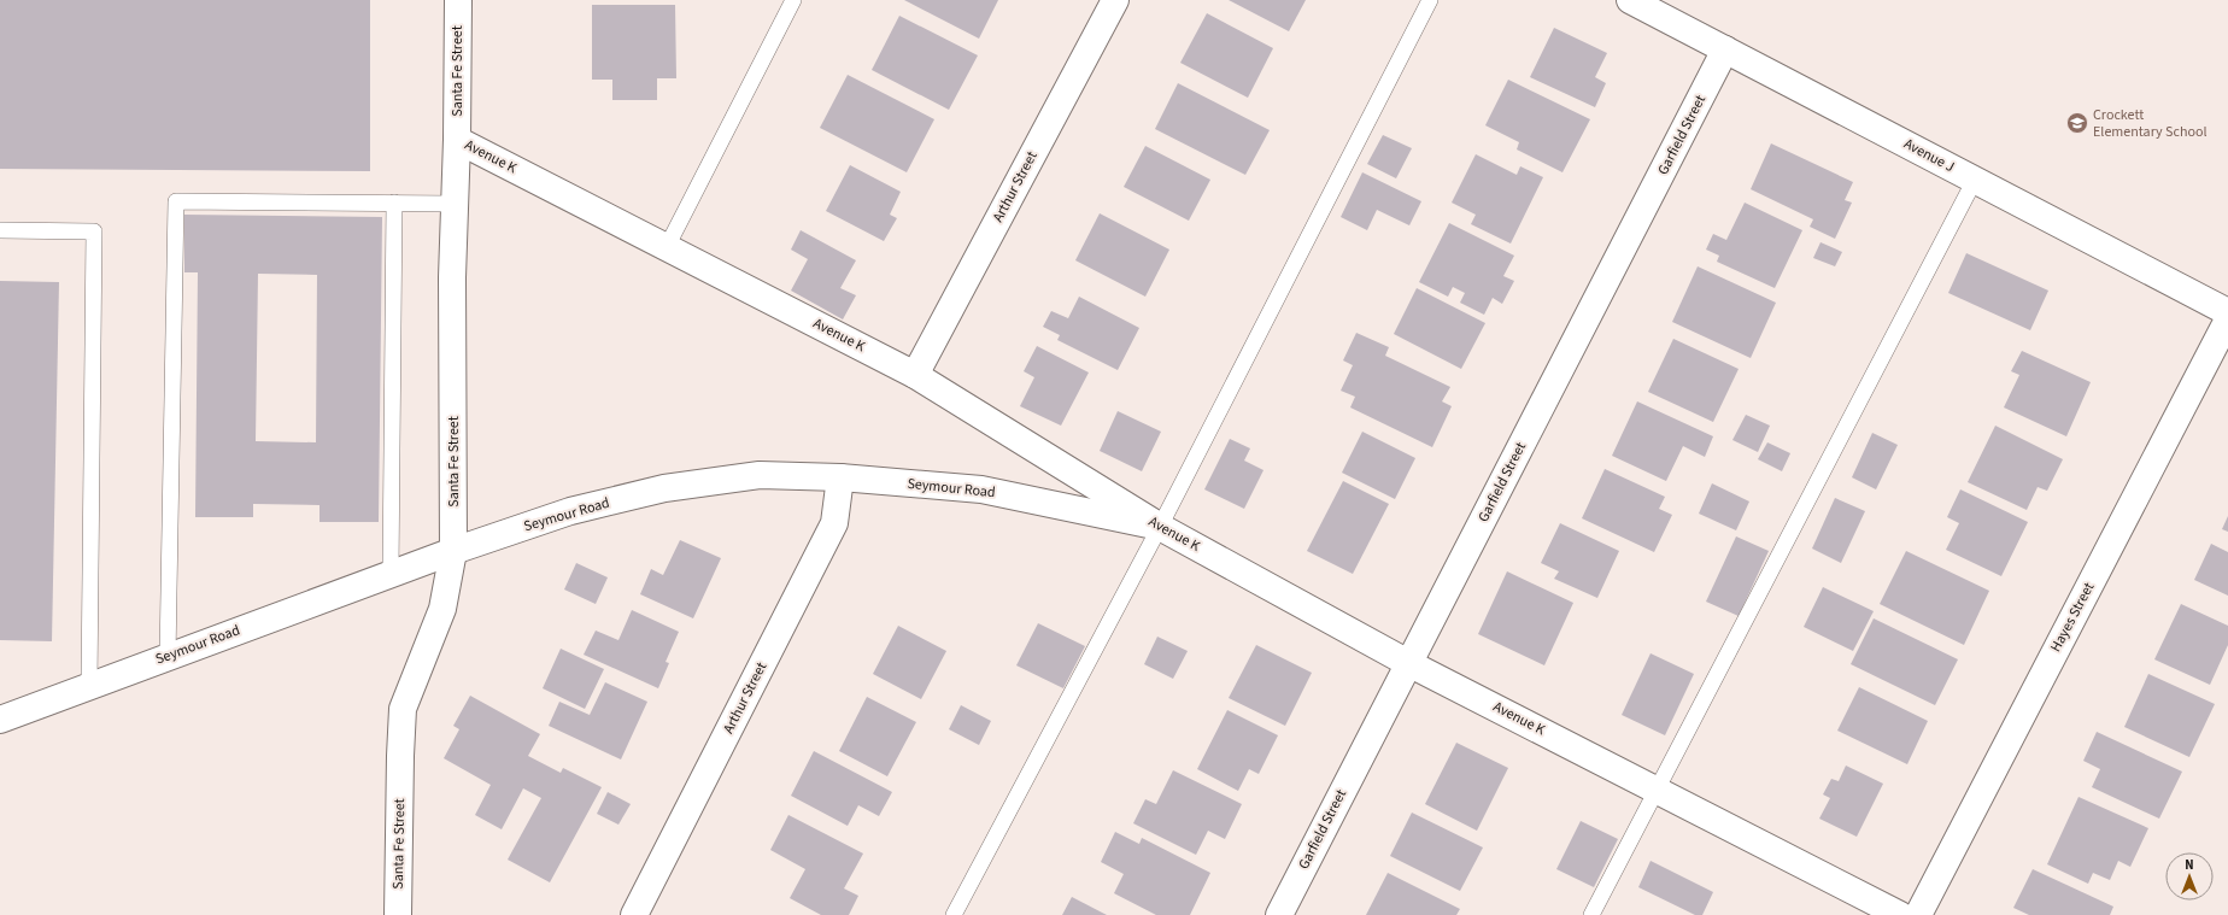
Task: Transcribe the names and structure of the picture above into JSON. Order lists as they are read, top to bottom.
{
  "streets": {
    "street": [
      "Santa Fe Street",
      "Garfield Street",
      "Avenue J",
      "Avenue K",
      "Arthur Street",
      "Seymour Road",
      "Hayes Street"
    ]
  },
  "crossings": [
    ["Santa Fe Street", "Avenue K"],
    ["Santa Fe Street", "Seymour Road"],
    ["Garfield Street", "Avenue J"],
    ["Garfield Street", "Avenue K"],
    ["Avenue K", "Arthur Street"],
    ["Avenue K", "Seymour Road"],
    ["Arthur Street", "Seymour Road"]
  ],
  "places": {
    "school or university": ["Crockett Elementary School"]
  },
  "north": "top"
}
